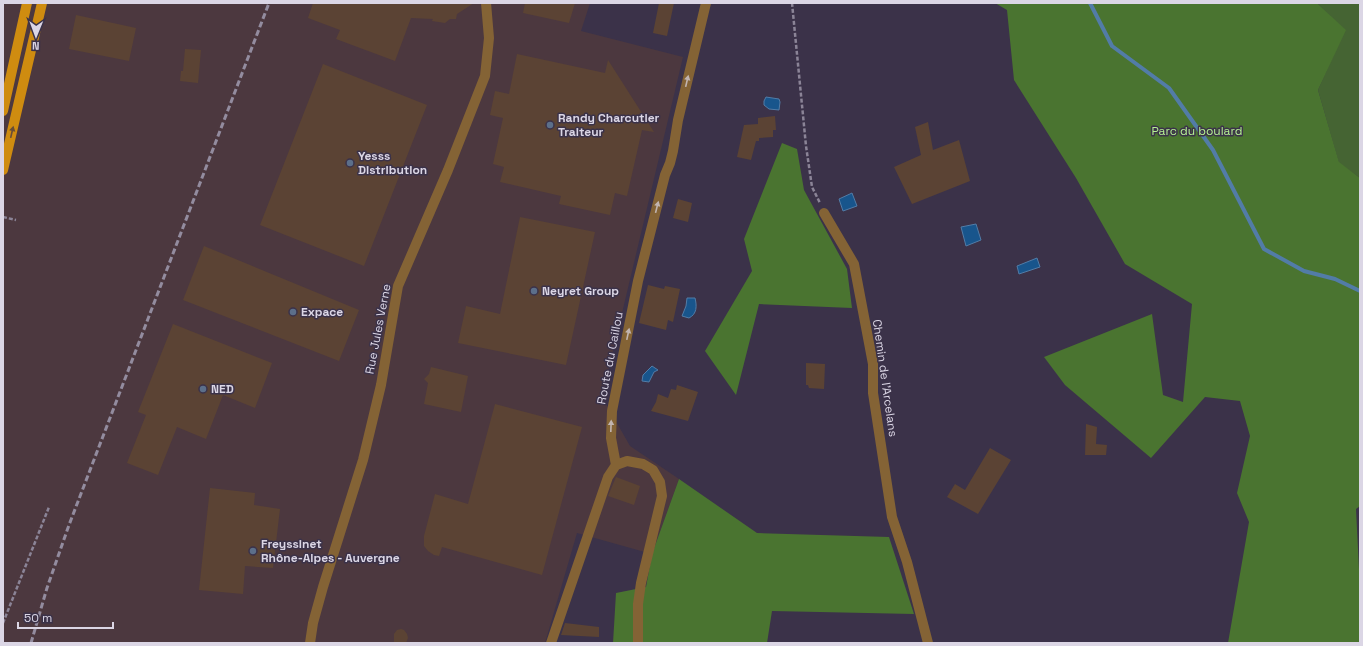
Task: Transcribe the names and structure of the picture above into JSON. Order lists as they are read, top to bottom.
{
  "streets": {
    "street": ["Rue Jules Verne", "Route du Caillou", "Chemin de l'Arcelans"]
  },
  "one_way": ["Route du Caillou"],
  "parks": ["Parc du boulard"],
  "places": [
    "Randy Charcutier Traiteur",
    "Yesss Distribution",
    "Neyret Group",
    "Expace",
    "NED",
    "Freyssinet Rhône-Alpes - Auvergne"
  ],
  "scale_bar": "50 m",
  "north": "bottom"
}
